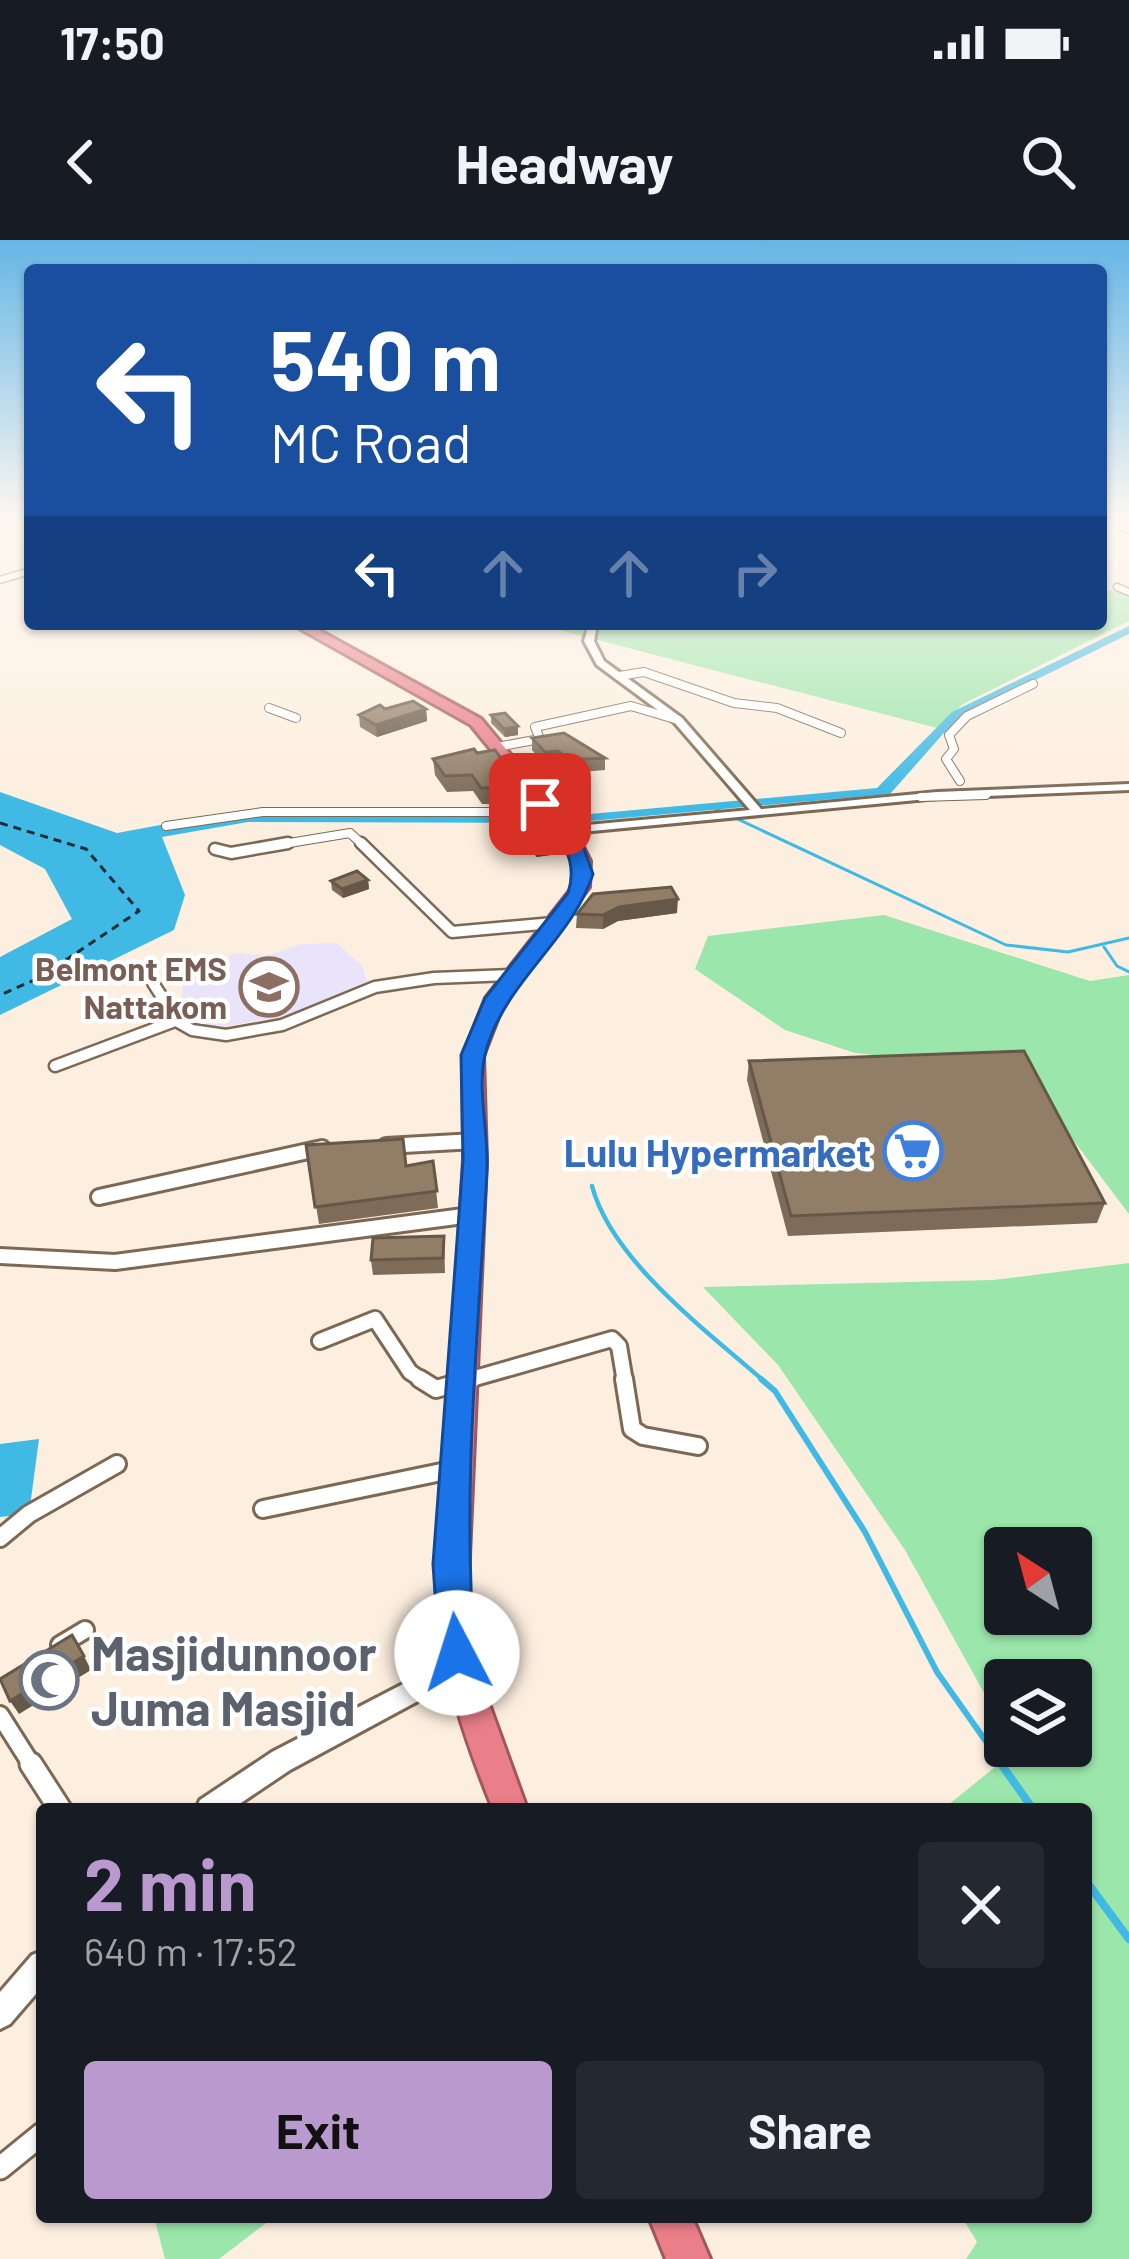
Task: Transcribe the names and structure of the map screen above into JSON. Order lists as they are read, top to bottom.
{
  "places": {
    "school or university": ["Belmont EMS Nattakom"],
    "supermarket": ["Lulu Hypermarket"],
    "mosque": ["Masjidunnoor Juma Masjid"]
  },
  "north": "top left",
  "page": {
    "status": "17:50",
    "header": "Headway",
    "turn": ["540 m", "MC Road"],
    "heading": ["2 min", "640 m · 17:52"],
    "buttons": ["Exit", "Share"]
  }
}
